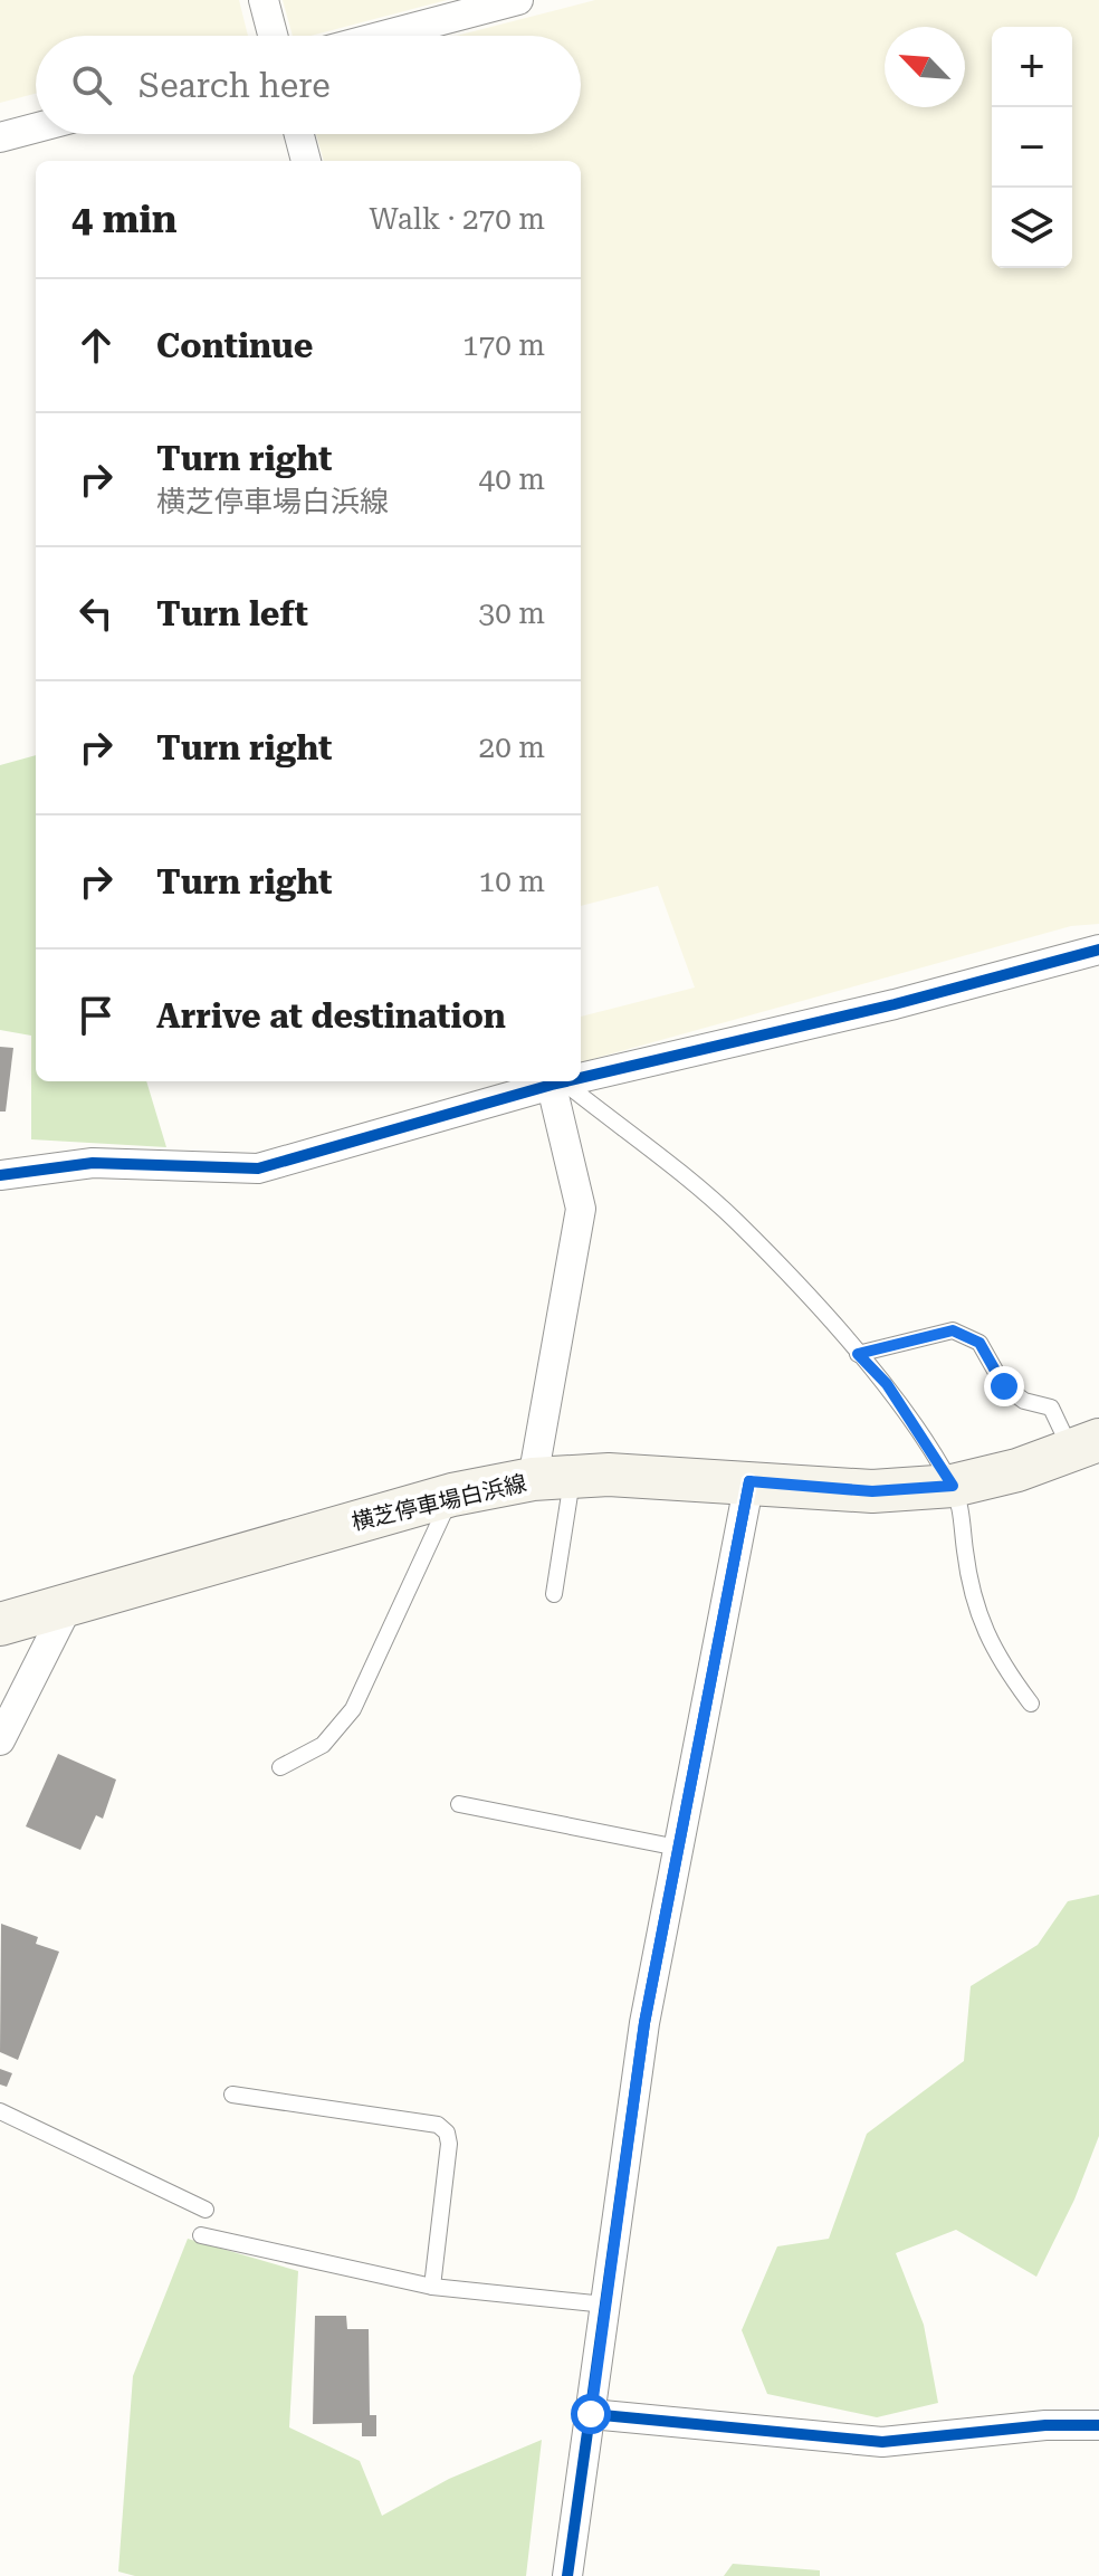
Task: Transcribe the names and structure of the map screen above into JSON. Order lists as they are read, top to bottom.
{
  "streets": {
    "main road": ["横芝停車場白浜線"]
  },
  "north": "top left",
  "page": {
    "map_buttons": ["+", "−"],
    "search": "Search here",
    "heading": ["4 min", "Walk · 270 m"],
    "list": [
      ["Continue", "170 m"],
      ["Turn right", "横芝停車場白浜線", "40 m"],
      ["Turn left", "30 m"],
      ["Turn right", "20 m"],
      ["Turn right", "10 m"],
      "Arrive at destination"
    ]
  }
}
